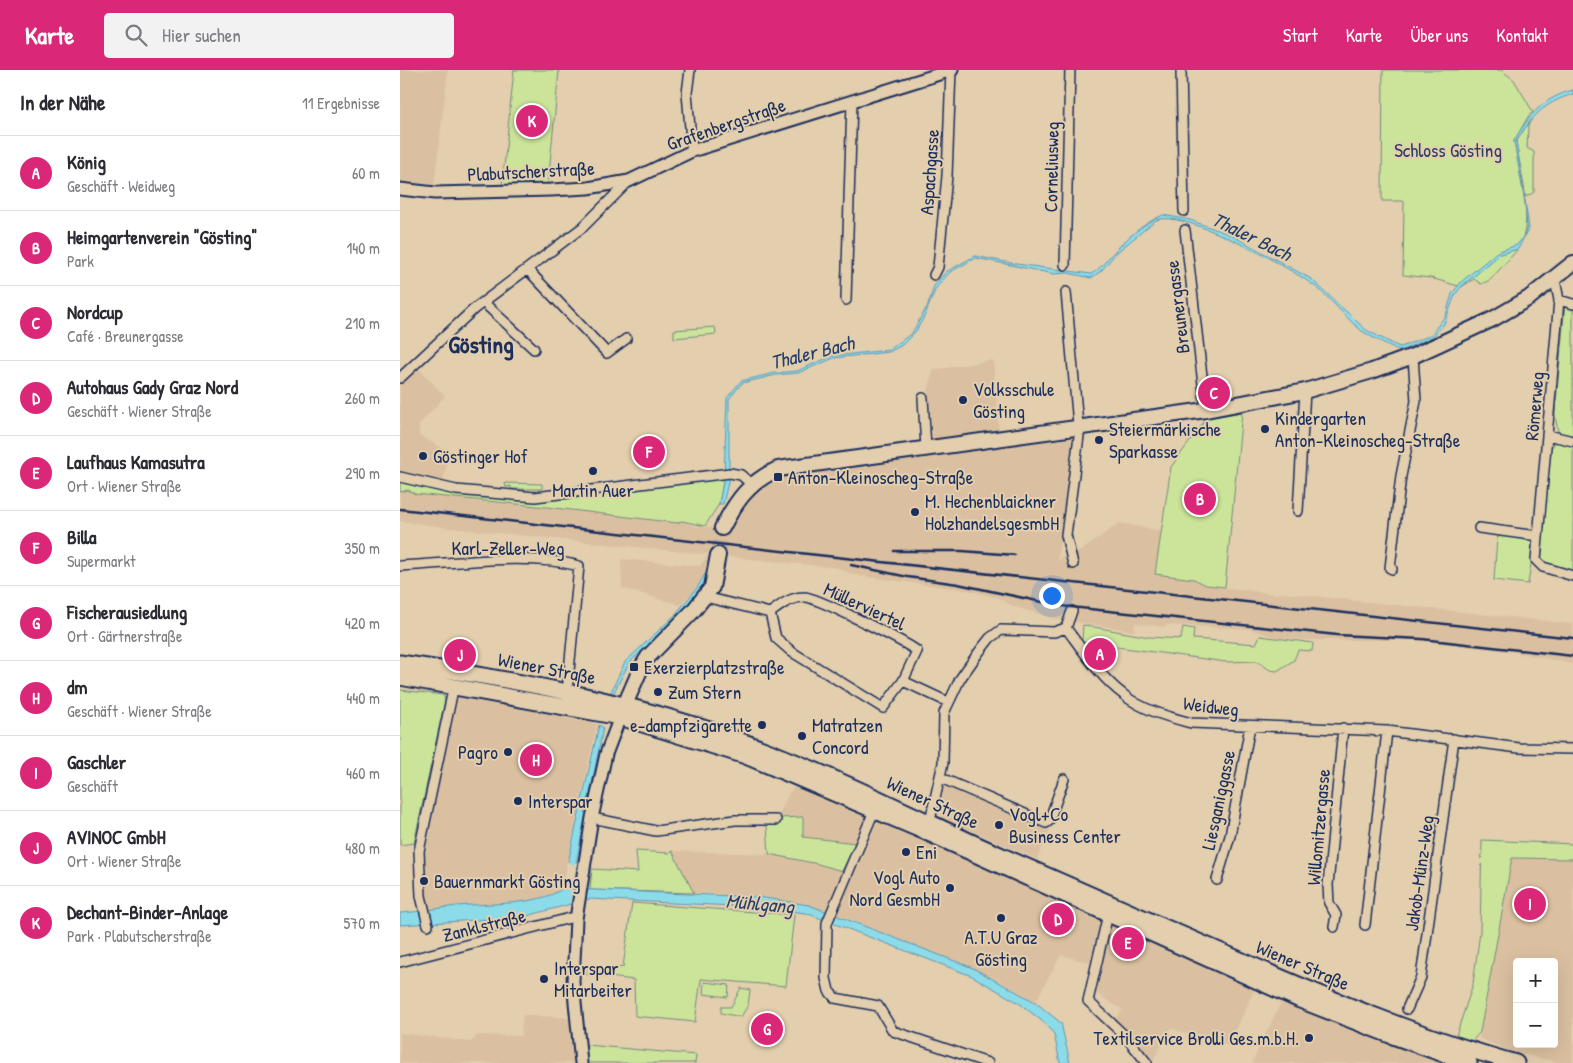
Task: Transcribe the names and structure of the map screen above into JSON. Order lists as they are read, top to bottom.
{
  "streets": {
    "main road": ["Wiener Straße"],
    "street": [
      "Grafenbergstraße",
      "Corneliusweg",
      "Plabutscherstraße",
      "Aspachgasse",
      "Breunergasse",
      "Römerweg",
      "Karl-Zeller-Weg",
      "Müllerviertel",
      "Weidweg",
      "Liesganiggasse",
      "Willomitzergasse",
      "Jakob-Münz-Weg",
      "Zanklstraße"
    ]
  },
  "crossings": [
    ["Grafenbergstraße", "Plabutscherstraße"],
    ["Grafenbergstraße", "Aspachgasse"],
    ["Karl-Zeller-Weg", "Wiener Straße"],
    ["Wiener Straße", "Zanklstraße"],
    ["Weidweg", "Liesganiggasse"],
    ["Weidweg", "Willomitzergasse"],
    ["Weidweg", "Jakob-Münz-Weg"]
  ],
  "districts": ["Gösting"],
  "water": ["Thaler Bach", "Mühlgang"],
  "parks": ["Schloss Gösting"],
  "places": {
    "other": [
      "Volksschule Gösting",
      "Kindergarten Anton-Kleinoscheg-Straße",
      "Steiermärkische Sparkasse",
      "Göstinger Hof",
      "Martin Auer",
      "M. Hechenblaickner HolzhandelsgesmbH",
      "Zum Stern",
      "e-dampfzigarette",
      "Matratzen Concord",
      "Pagro",
      "Interspar",
      "Vogl+Co Business Center",
      "Eni",
      "Bauernmarkt Gösting",
      "Vogl Auto Nord GesmbH",
      "A.T.U Graz Gösting",
      "Interspar Mitarbeiter",
      "Textilservice Brolli Ges.m.b.H."
    ],
    "transit": ["Anton-Kleinoscheg-Straße", "Exerzierplatzstraße"]
  },
  "page": {
    "header": "Karte",
    "search": "Hier suchen",
    "nav": [
      "Start",
      "Karte",
      "Über uns",
      "Kontakt"
    ],
    "heading": ["In der Nähe", "11 Ergebnisse"],
    "pins": [
      "K",
      "C",
      "F",
      "B",
      "A",
      "J",
      "H",
      "I",
      "D",
      "E",
      "G"
    ],
    "list": [
      {
        "mark": "A",
        "name": "König",
        "note": "Geschäft · Weidweg",
        "value": "60 m"
      },
      {
        "mark": "B",
        "name": "Heimgartenverein \"Gösting\"",
        "note": "Park",
        "value": "140 m"
      },
      {
        "mark": "C",
        "name": "Nordcup",
        "note": "Café · Breunergasse",
        "value": "210 m"
      },
      {
        "mark": "D",
        "name": "Autohaus Gady Graz Nord",
        "note": "Geschäft · Wiener Straße",
        "value": "260 m"
      },
      {
        "mark": "E",
        "name": "Laufhaus Kamasutra",
        "note": "Ort · Wiener Straße",
        "value": "290 m"
      },
      {
        "mark": "F",
        "name": "Billa",
        "note": "Supermarkt",
        "value": "350 m"
      },
      {
        "mark": "G",
        "name": "Fischerausiedlung",
        "note": "Ort · Gärtnerstraße",
        "value": "420 m"
      },
      {
        "mark": "H",
        "name": "dm",
        "note": "Geschäft · Wiener Straße",
        "value": "440 m"
      },
      {
        "mark": "I",
        "name": "Gaschler",
        "note": "Geschäft",
        "value": "460 m"
      },
      {
        "mark": "J",
        "name": "AVINOC GmbH",
        "note": "Ort · Wiener Straße",
        "value": "480 m"
      },
      {
        "mark": "K",
        "name": "Dechant-Binder-Anlage",
        "note": "Park · Plabutscherstraße",
        "value": "570 m"
      }
    ],
    "map_buttons": ["+", "−"]
  }
}
